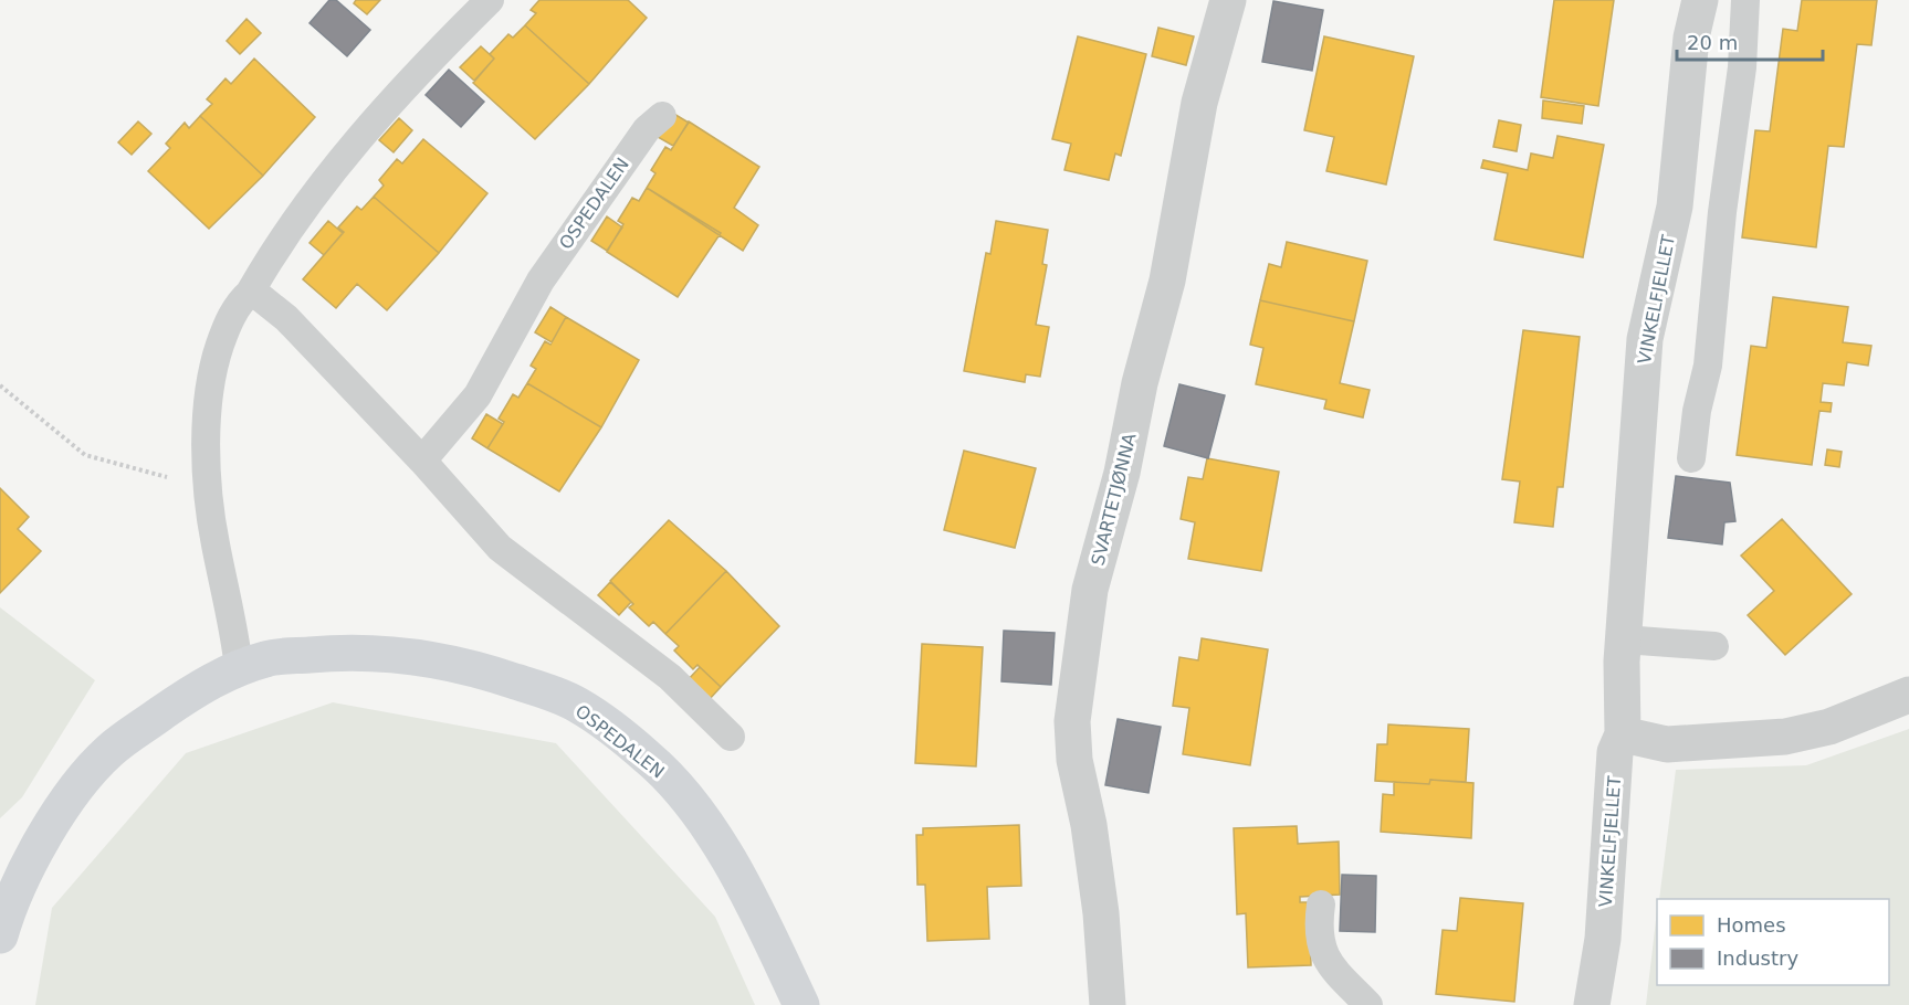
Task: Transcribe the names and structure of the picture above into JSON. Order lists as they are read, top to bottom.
{
  "streets": {
    "street": ["OSPEDALEN", "VINKELFJELLET", "SVARTETJØNNA"]
  },
  "legend": ["Homes", "Industry"],
  "scale_bar": "20 m"
}
